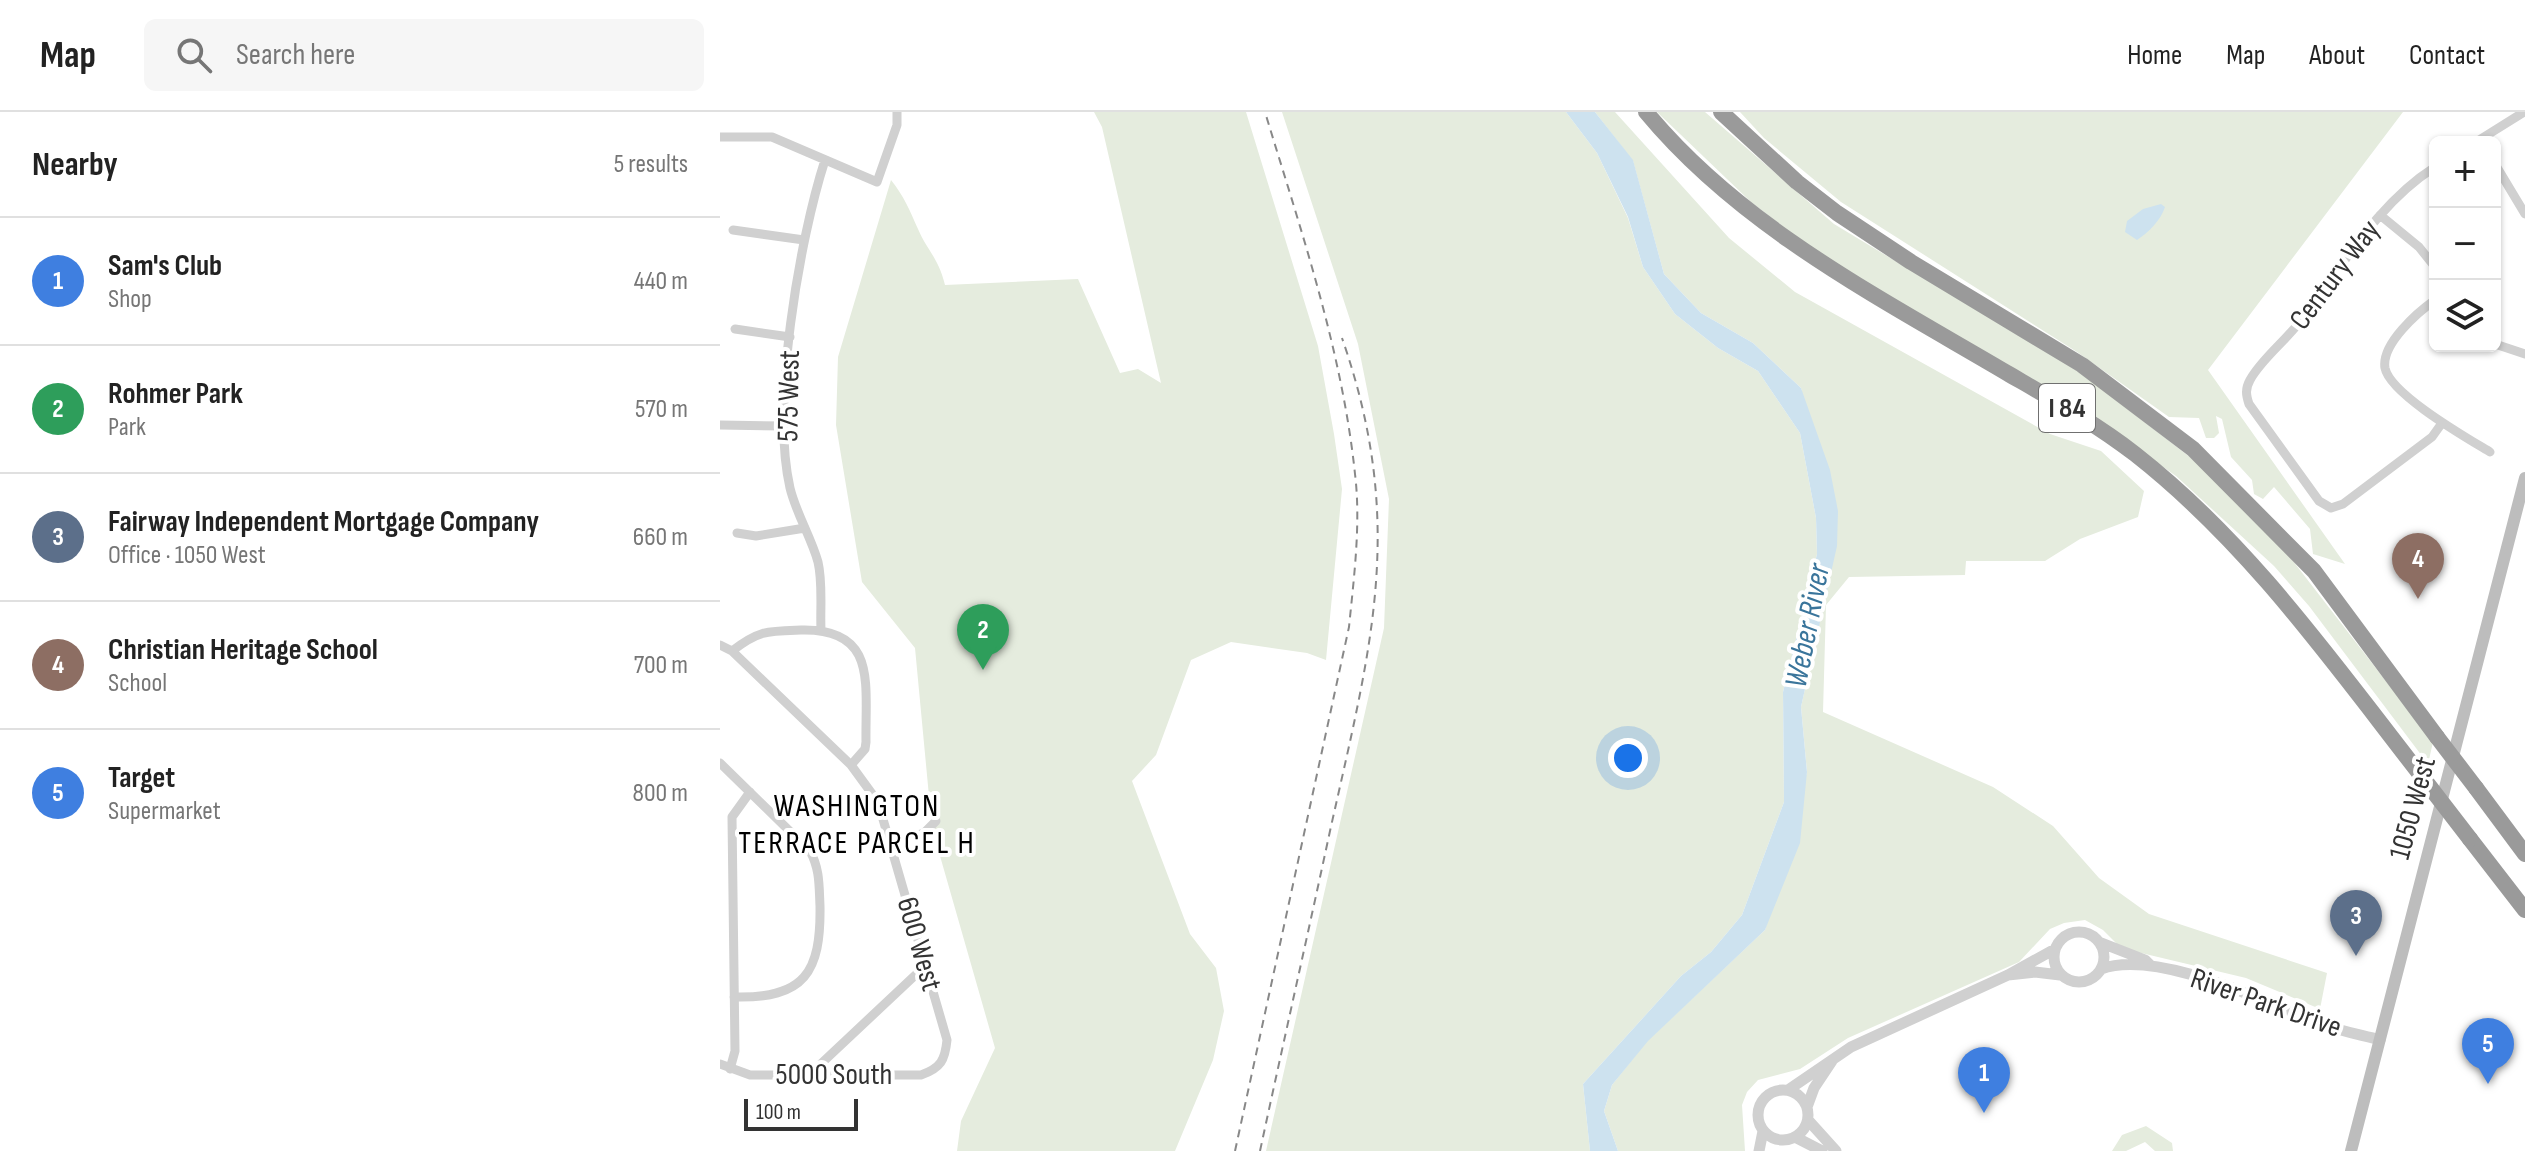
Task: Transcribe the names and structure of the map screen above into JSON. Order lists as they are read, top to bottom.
{
  "streets": {
    "highway": ["I 84"],
    "main road": ["1050 West"],
    "street": [
      "Century Way",
      "575 West",
      "600 West",
      "River Park Drive",
      "5000 South"
    ]
  },
  "crossings": [
    ["1050 West", "River Park Drive"],
    ["600 West", "5000 South"]
  ],
  "districts": ["WASHINGTON TERRACE PARCEL H"],
  "water": ["Weber River"],
  "scale_bar": "100 m",
  "page": {
    "header": "Map",
    "search": "Search here",
    "nav": [
      "Home",
      "Map",
      "About",
      "Contact"
    ],
    "heading": ["Nearby", "5 results"],
    "map_buttons": ["+", "−"],
    "list": [
      {
        "mark": "1",
        "name": "Sam's Club",
        "note": "Shop",
        "value": "440 m"
      },
      {
        "mark": "2",
        "name": "Rohmer Park",
        "note": "Park",
        "value": "570 m"
      },
      {
        "mark": "3",
        "name": "Fairway Independent Mortgage Company",
        "note": "Office · 1050 West",
        "value": "660 m"
      },
      {
        "mark": "4",
        "name": "Christian Heritage School",
        "note": "School",
        "value": "700 m"
      },
      {
        "mark": "5",
        "name": "Target",
        "note": "Supermarket",
        "value": "800 m"
      }
    ],
    "pins": [
      "4",
      "2",
      "3",
      "5",
      "1"
    ],
    "scale": "100 m"
  }
}
